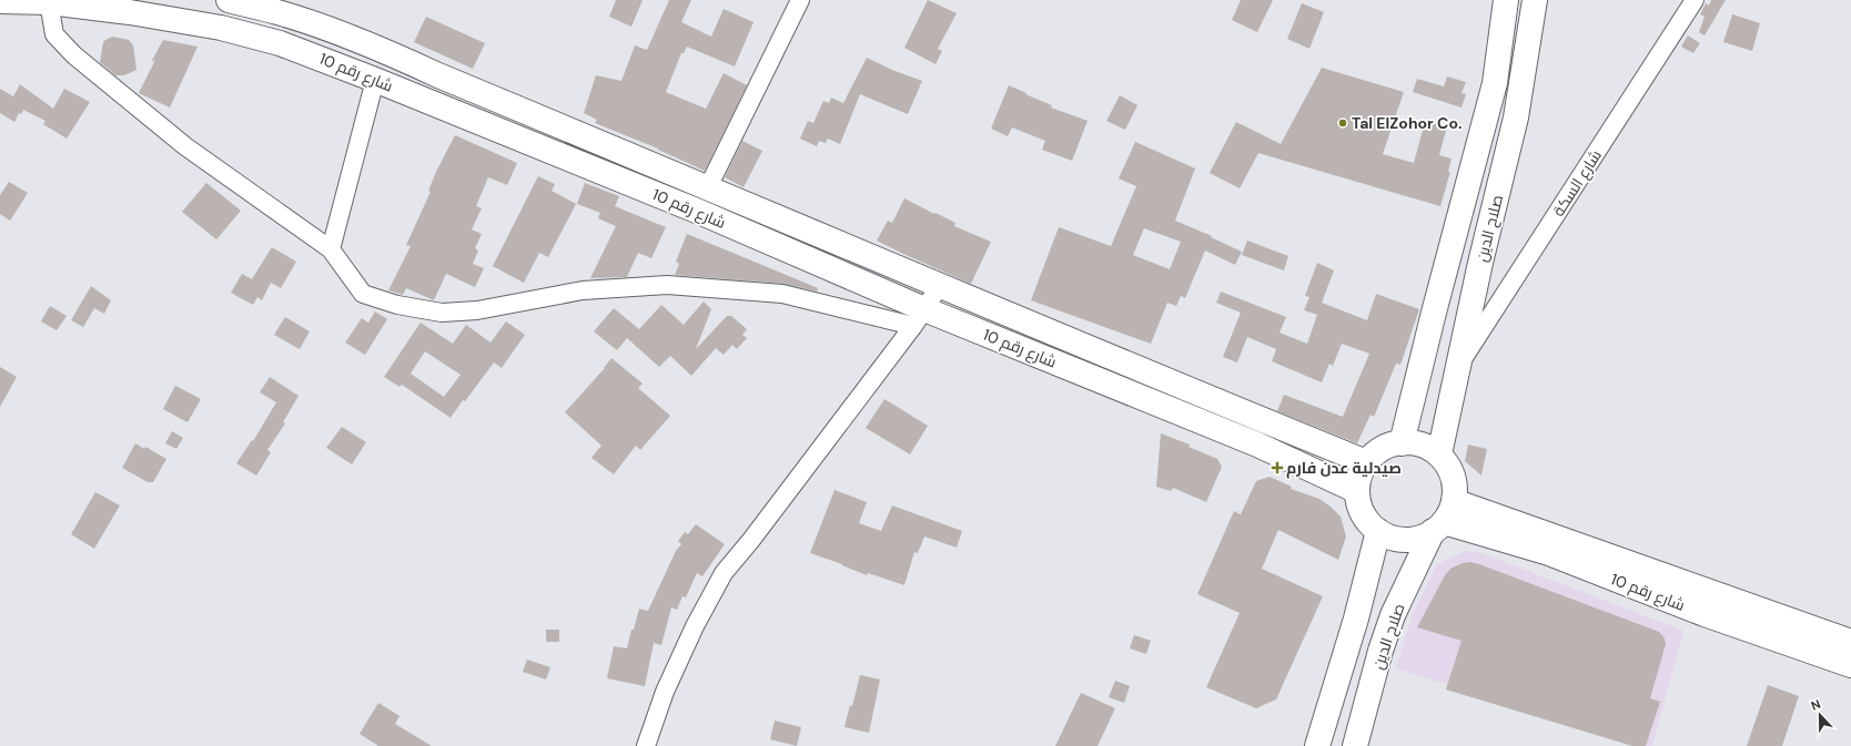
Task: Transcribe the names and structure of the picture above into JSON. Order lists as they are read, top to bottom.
{
  "streets": {
    "main road": ["شارع رقم 10", "صلاح الدين"],
    "street": ["شارع السكة"]
  },
  "crossings": [
    ["شارع رقم 10", "صلاح الدين"],
    ["شارع السكة", "صلاح الدين"]
  ],
  "places": {
    "other": ["Tal ElZohor Co."],
    "health": ["صيدلية عدن فارم"]
  },
  "north": "top"
}
